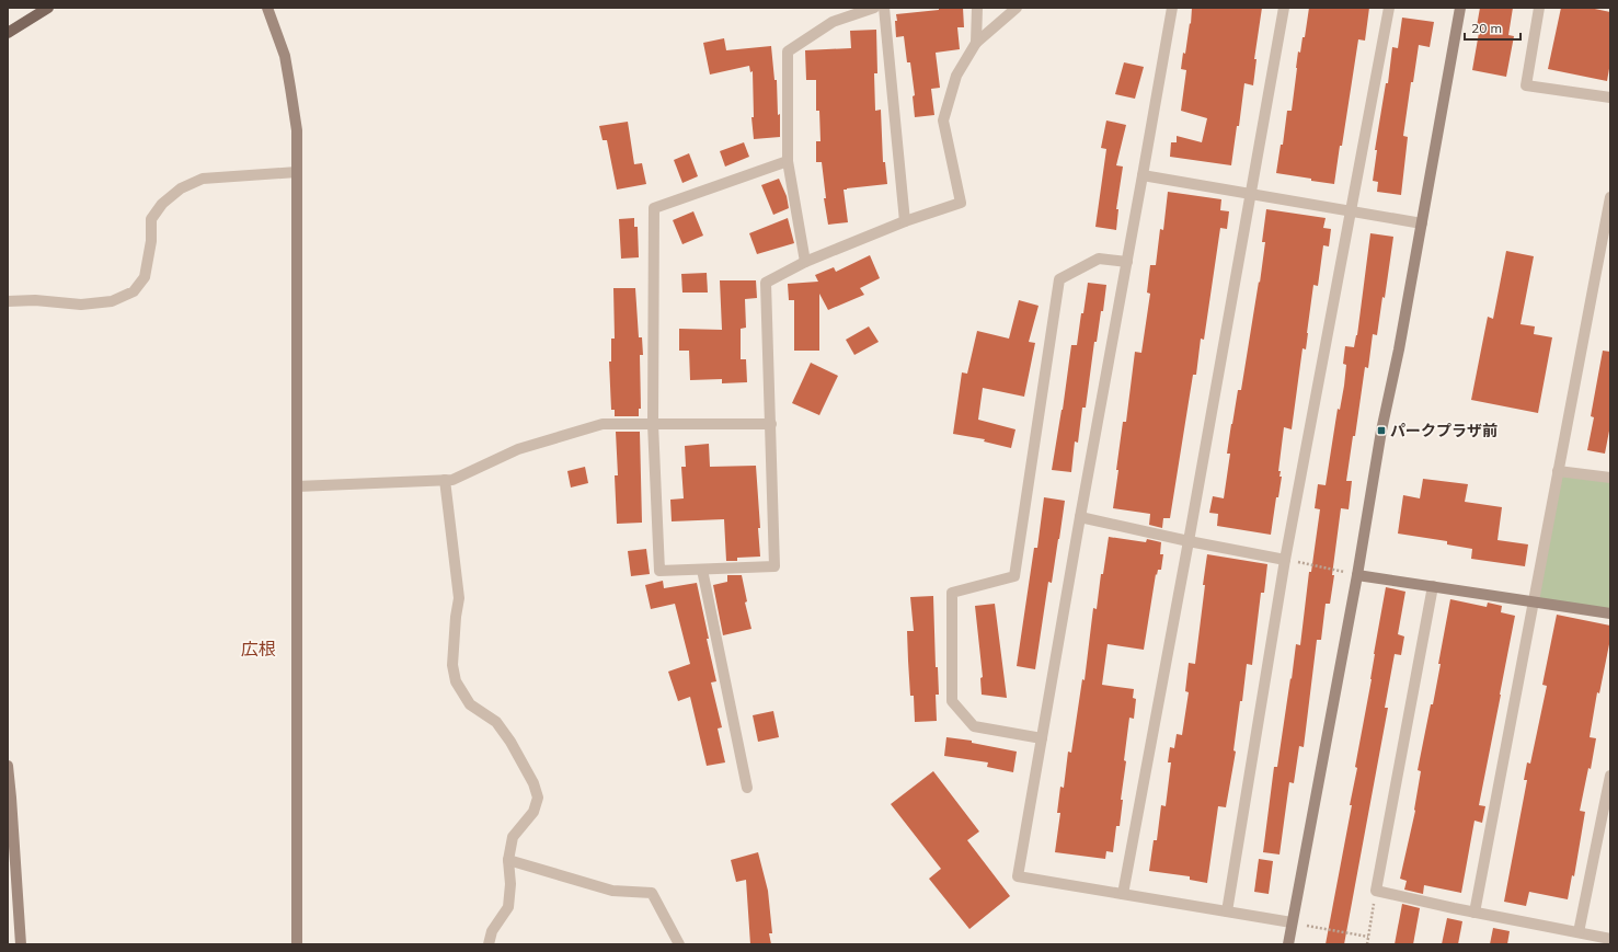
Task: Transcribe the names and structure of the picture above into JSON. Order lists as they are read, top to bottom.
{
  "districts": ["広根"],
  "places": {
    "transit": ["パークプラザ前"]
  },
  "scale_bar": "20 m"
}
